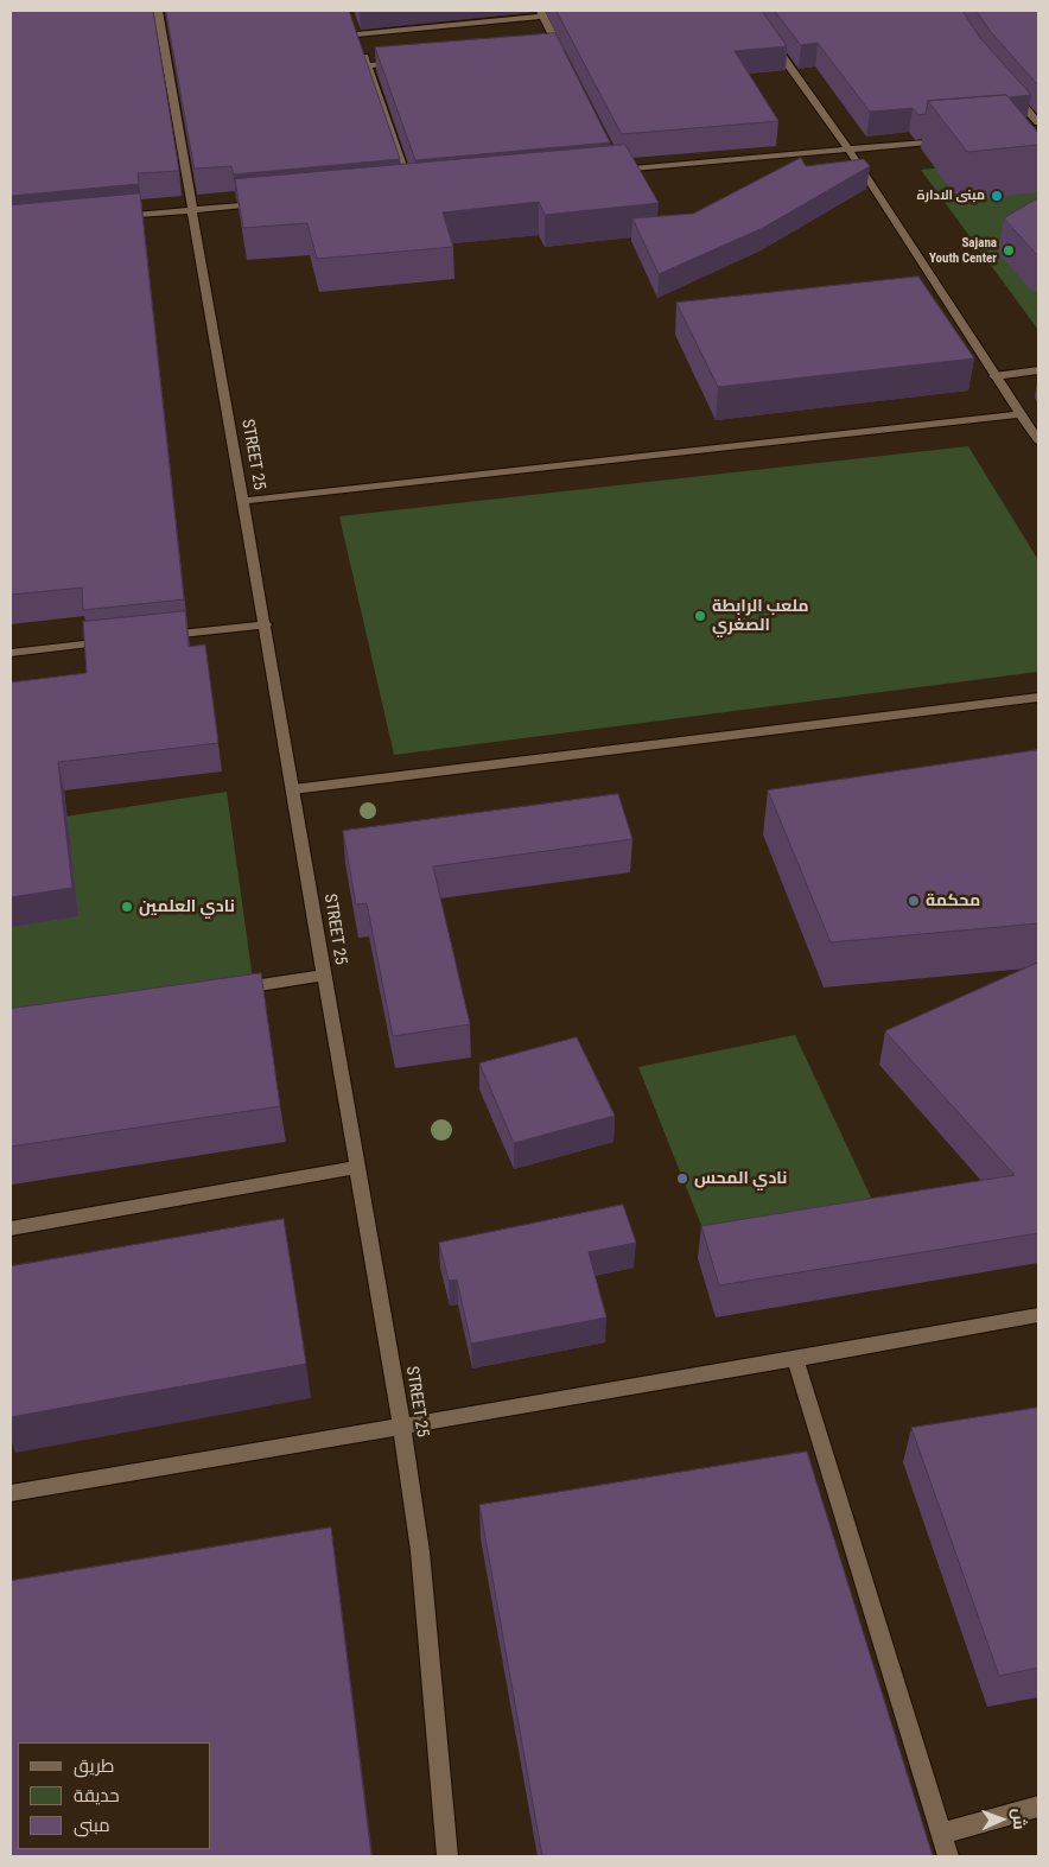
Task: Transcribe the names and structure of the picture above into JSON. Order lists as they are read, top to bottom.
{
  "streets": {
    "street": ["STREET 25"]
  },
  "places": [
    "مبنى الادارة",
    "Sajana Youth Center",
    "ملعب الرابطة الصغري",
    "محكمة",
    "نادي العلمين",
    "نادي المحس"
  ],
  "legend": ["طريق", "حديقة", "مبنى"],
  "north": "right"
}
